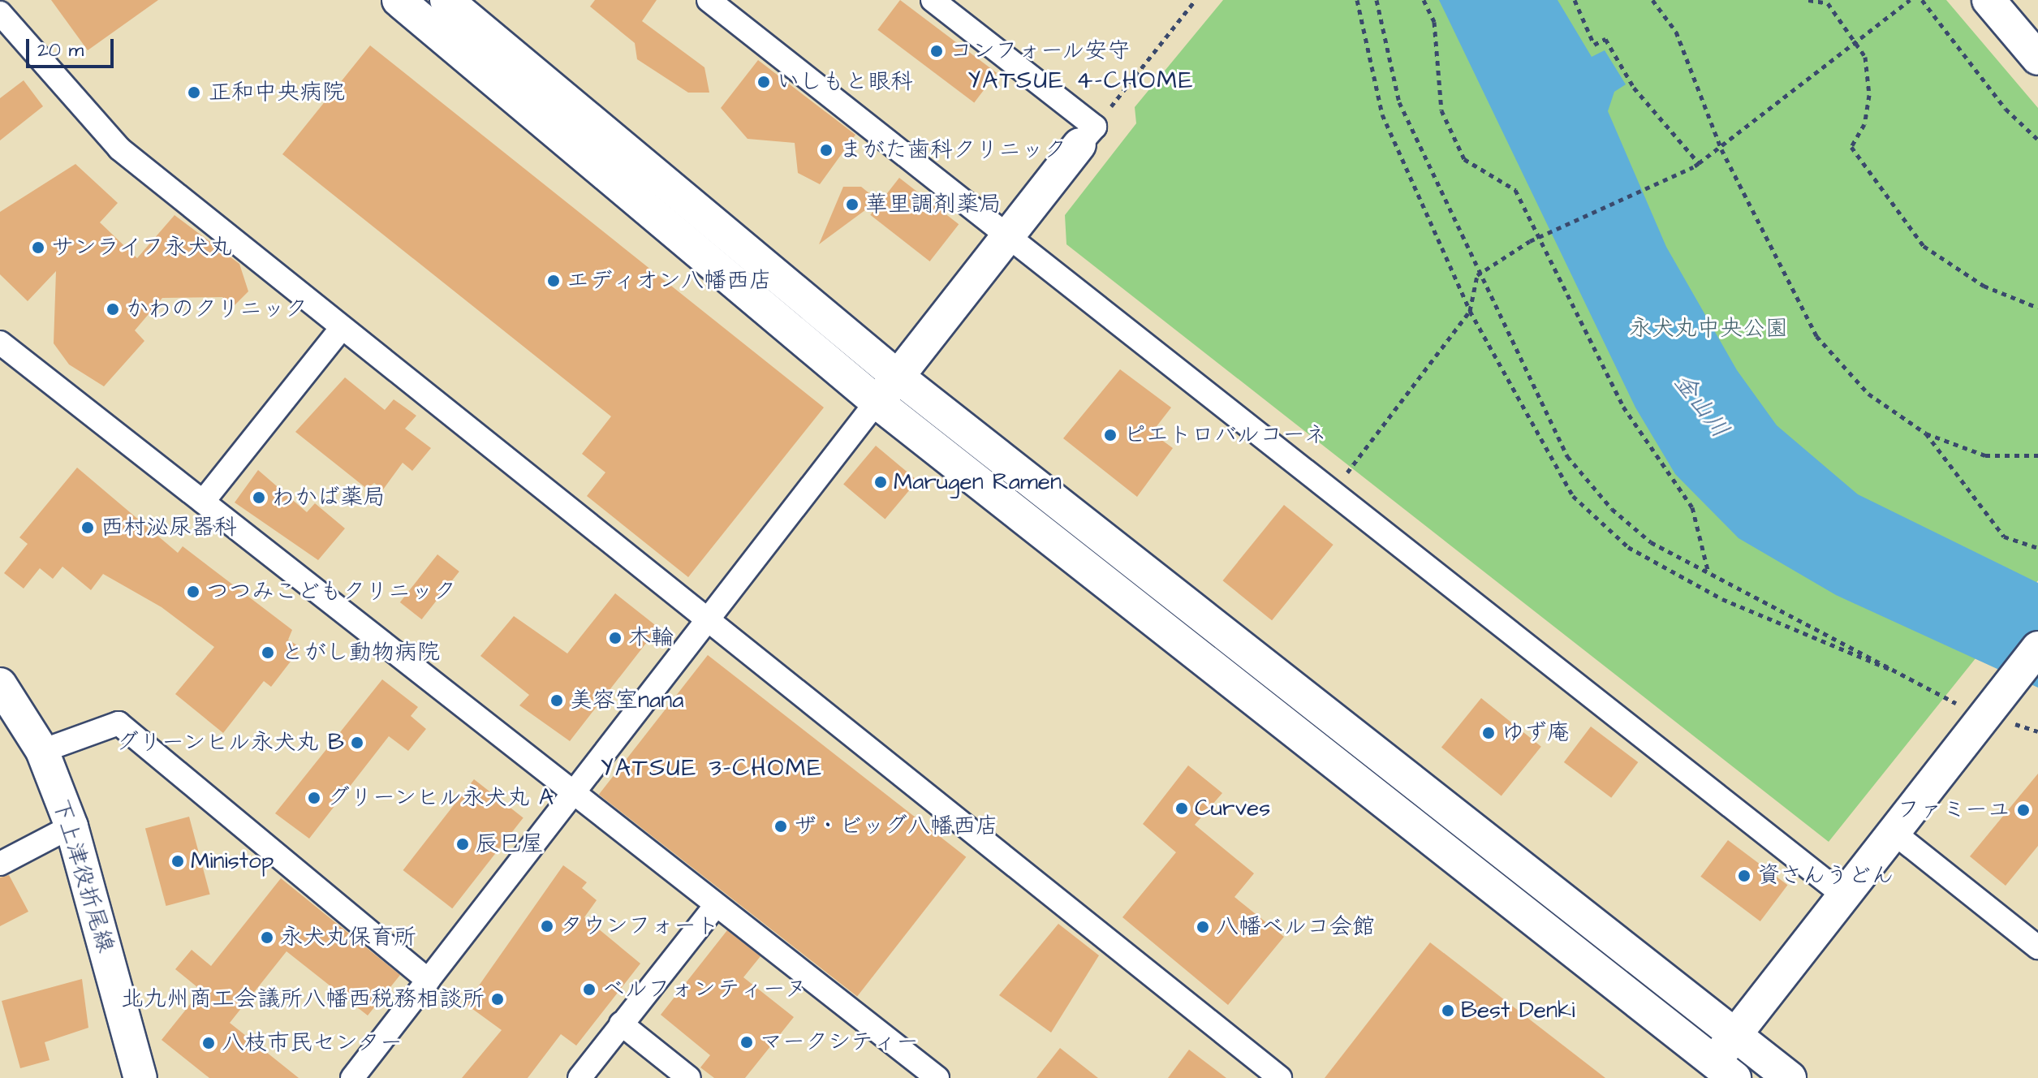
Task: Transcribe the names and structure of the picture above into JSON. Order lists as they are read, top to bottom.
{
  "streets": {
    "street": ["下上津役折尾線"]
  },
  "districts": ["YATSUE 4-CHOME", "YATSUE 3-CHOME"],
  "water": ["金山川"],
  "parks": ["永犬丸中央公園"],
  "places": [
    "コンフォール安守",
    "いしもと眼科",
    "正和中央病院",
    "まがた歯科クリニック",
    "華里調剤薬局",
    "サンライフ永犬丸",
    "エディオン八幡西店",
    "かわのクリニック",
    "ピエトロバルコーネ",
    "Marugen Ramen",
    "わかば薬局",
    "西村泌尿器科",
    "つつみこどもクリニック",
    "木輪",
    "とがし動物病院",
    "美容室nana",
    "ゆず庵",
    "グリーンヒル永犬丸 B",
    "グリーンヒル永犬丸 A",
    "Curves",
    "ファミーユ",
    "ザ・ビッグ八幡西店",
    "辰巳屋",
    "Ministop",
    "資さんうどん",
    "タウンフォート",
    "八幡ベルコ会館",
    "永犬丸保育所",
    "ベルフォンティーヌ",
    "北九州商工会議所八幡西税務相談所",
    "Best Denki",
    "マークシティー",
    "八枝市民センター"
  ],
  "scale_bar": "20 m"
}
